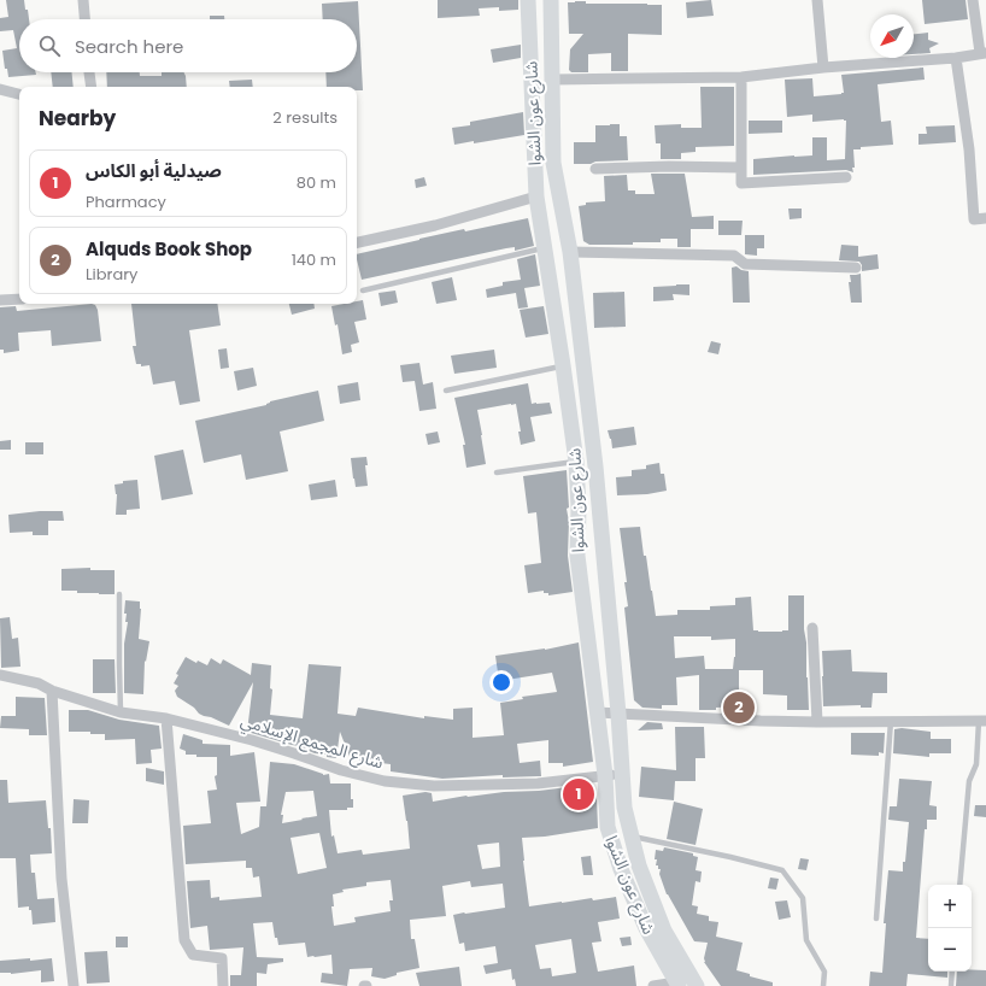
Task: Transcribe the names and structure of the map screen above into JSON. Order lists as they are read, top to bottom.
{
  "streets": {
    "main road": ["شارع عون الشوا"],
    "street": ["شارع المجمع الإسلامي"]
  },
  "crossings": [
    ["شارع عون الشوا", "شارع المجمع الإسلامي"]
  ],
  "north": "bottom left",
  "page": {
    "search": "Search here",
    "heading": ["Nearby", "2 results"],
    "list": [
      {
        "mark": "1",
        "name": "صيدلية أبو الكاس",
        "note": "Pharmacy",
        "value": "80 m"
      },
      {
        "mark": "2",
        "name": "Alquds Book Shop",
        "note": "Library",
        "value": "140 m"
      }
    ],
    "pins": ["2", "1"],
    "map_buttons": ["+", "−"]
  }
}
